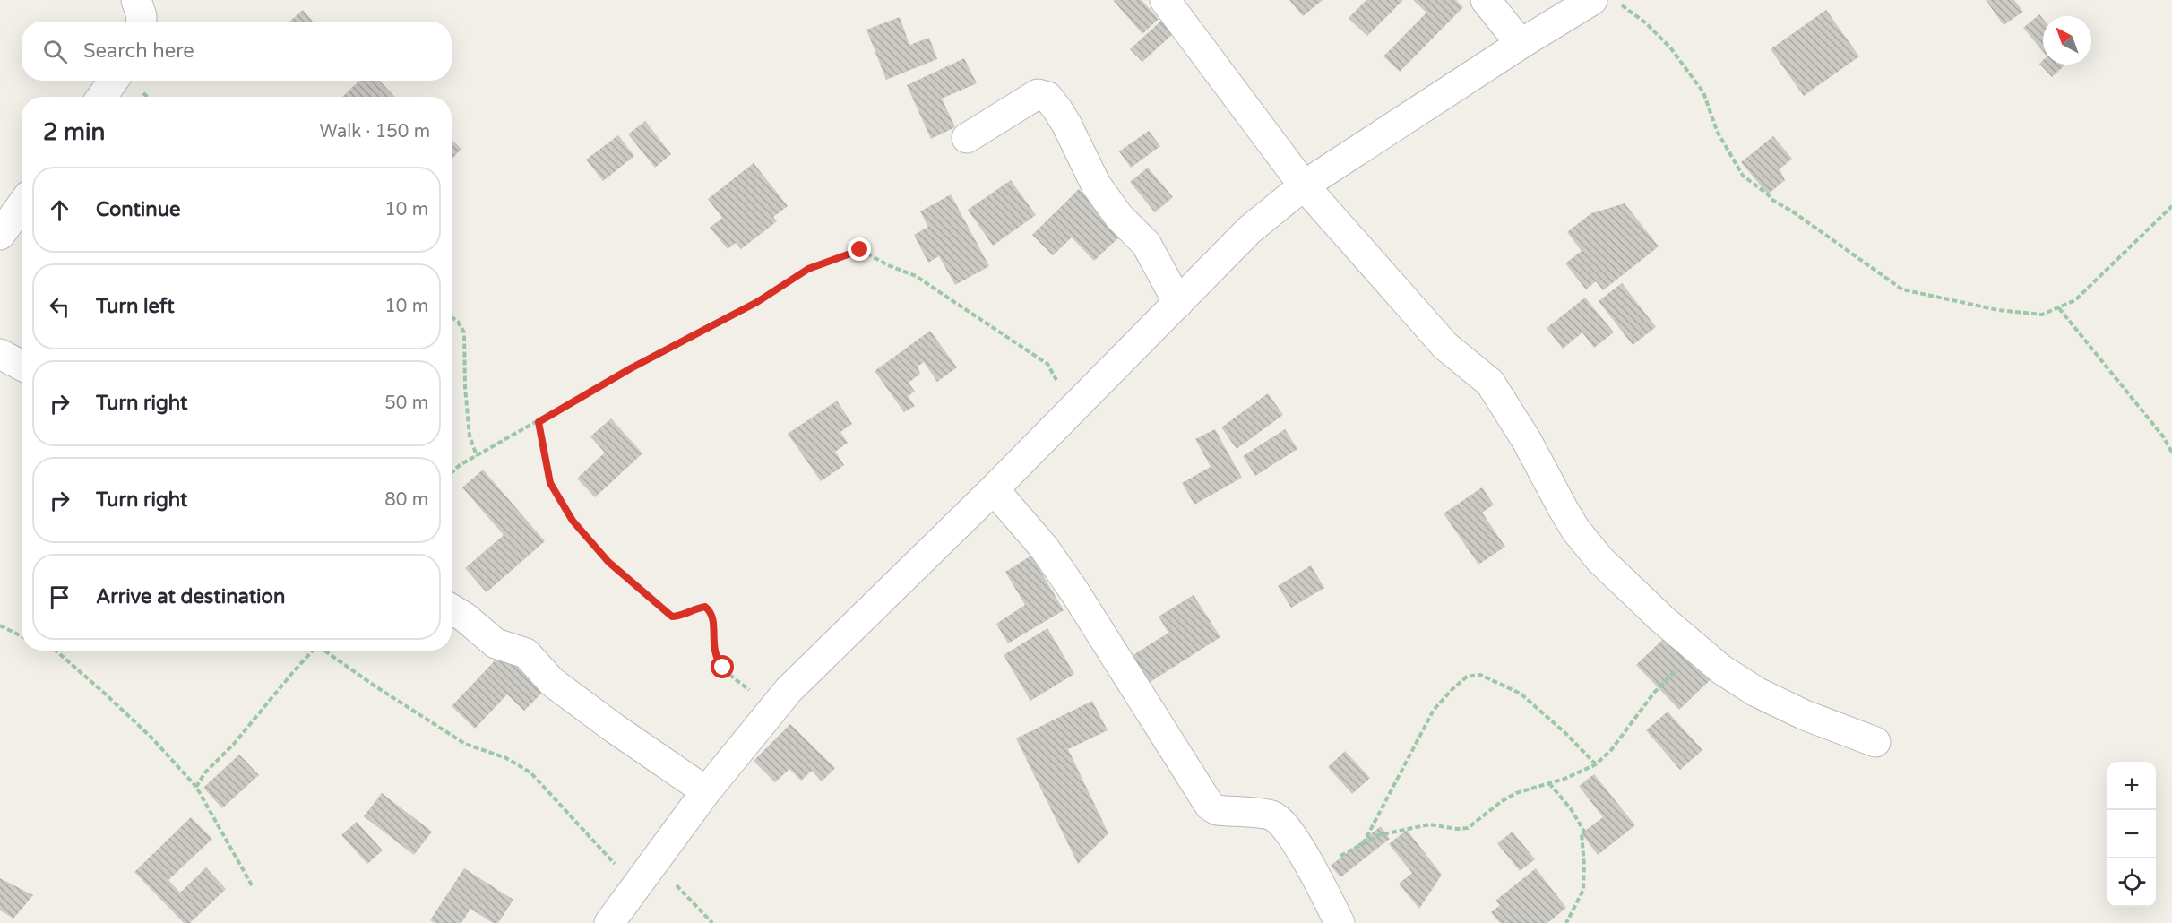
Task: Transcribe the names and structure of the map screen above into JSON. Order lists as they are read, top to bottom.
{
  "north": "top left",
  "page": {
    "search": "Search here",
    "heading": ["2 min", "Walk · 150 m"],
    "list": [
      ["Continue", "10 m"],
      ["Turn left", "10 m"],
      ["Turn right", "50 m"],
      ["Turn right", "80 m"],
      "Arrive at destination"
    ],
    "map_buttons": ["+", "−"]
  }
}
